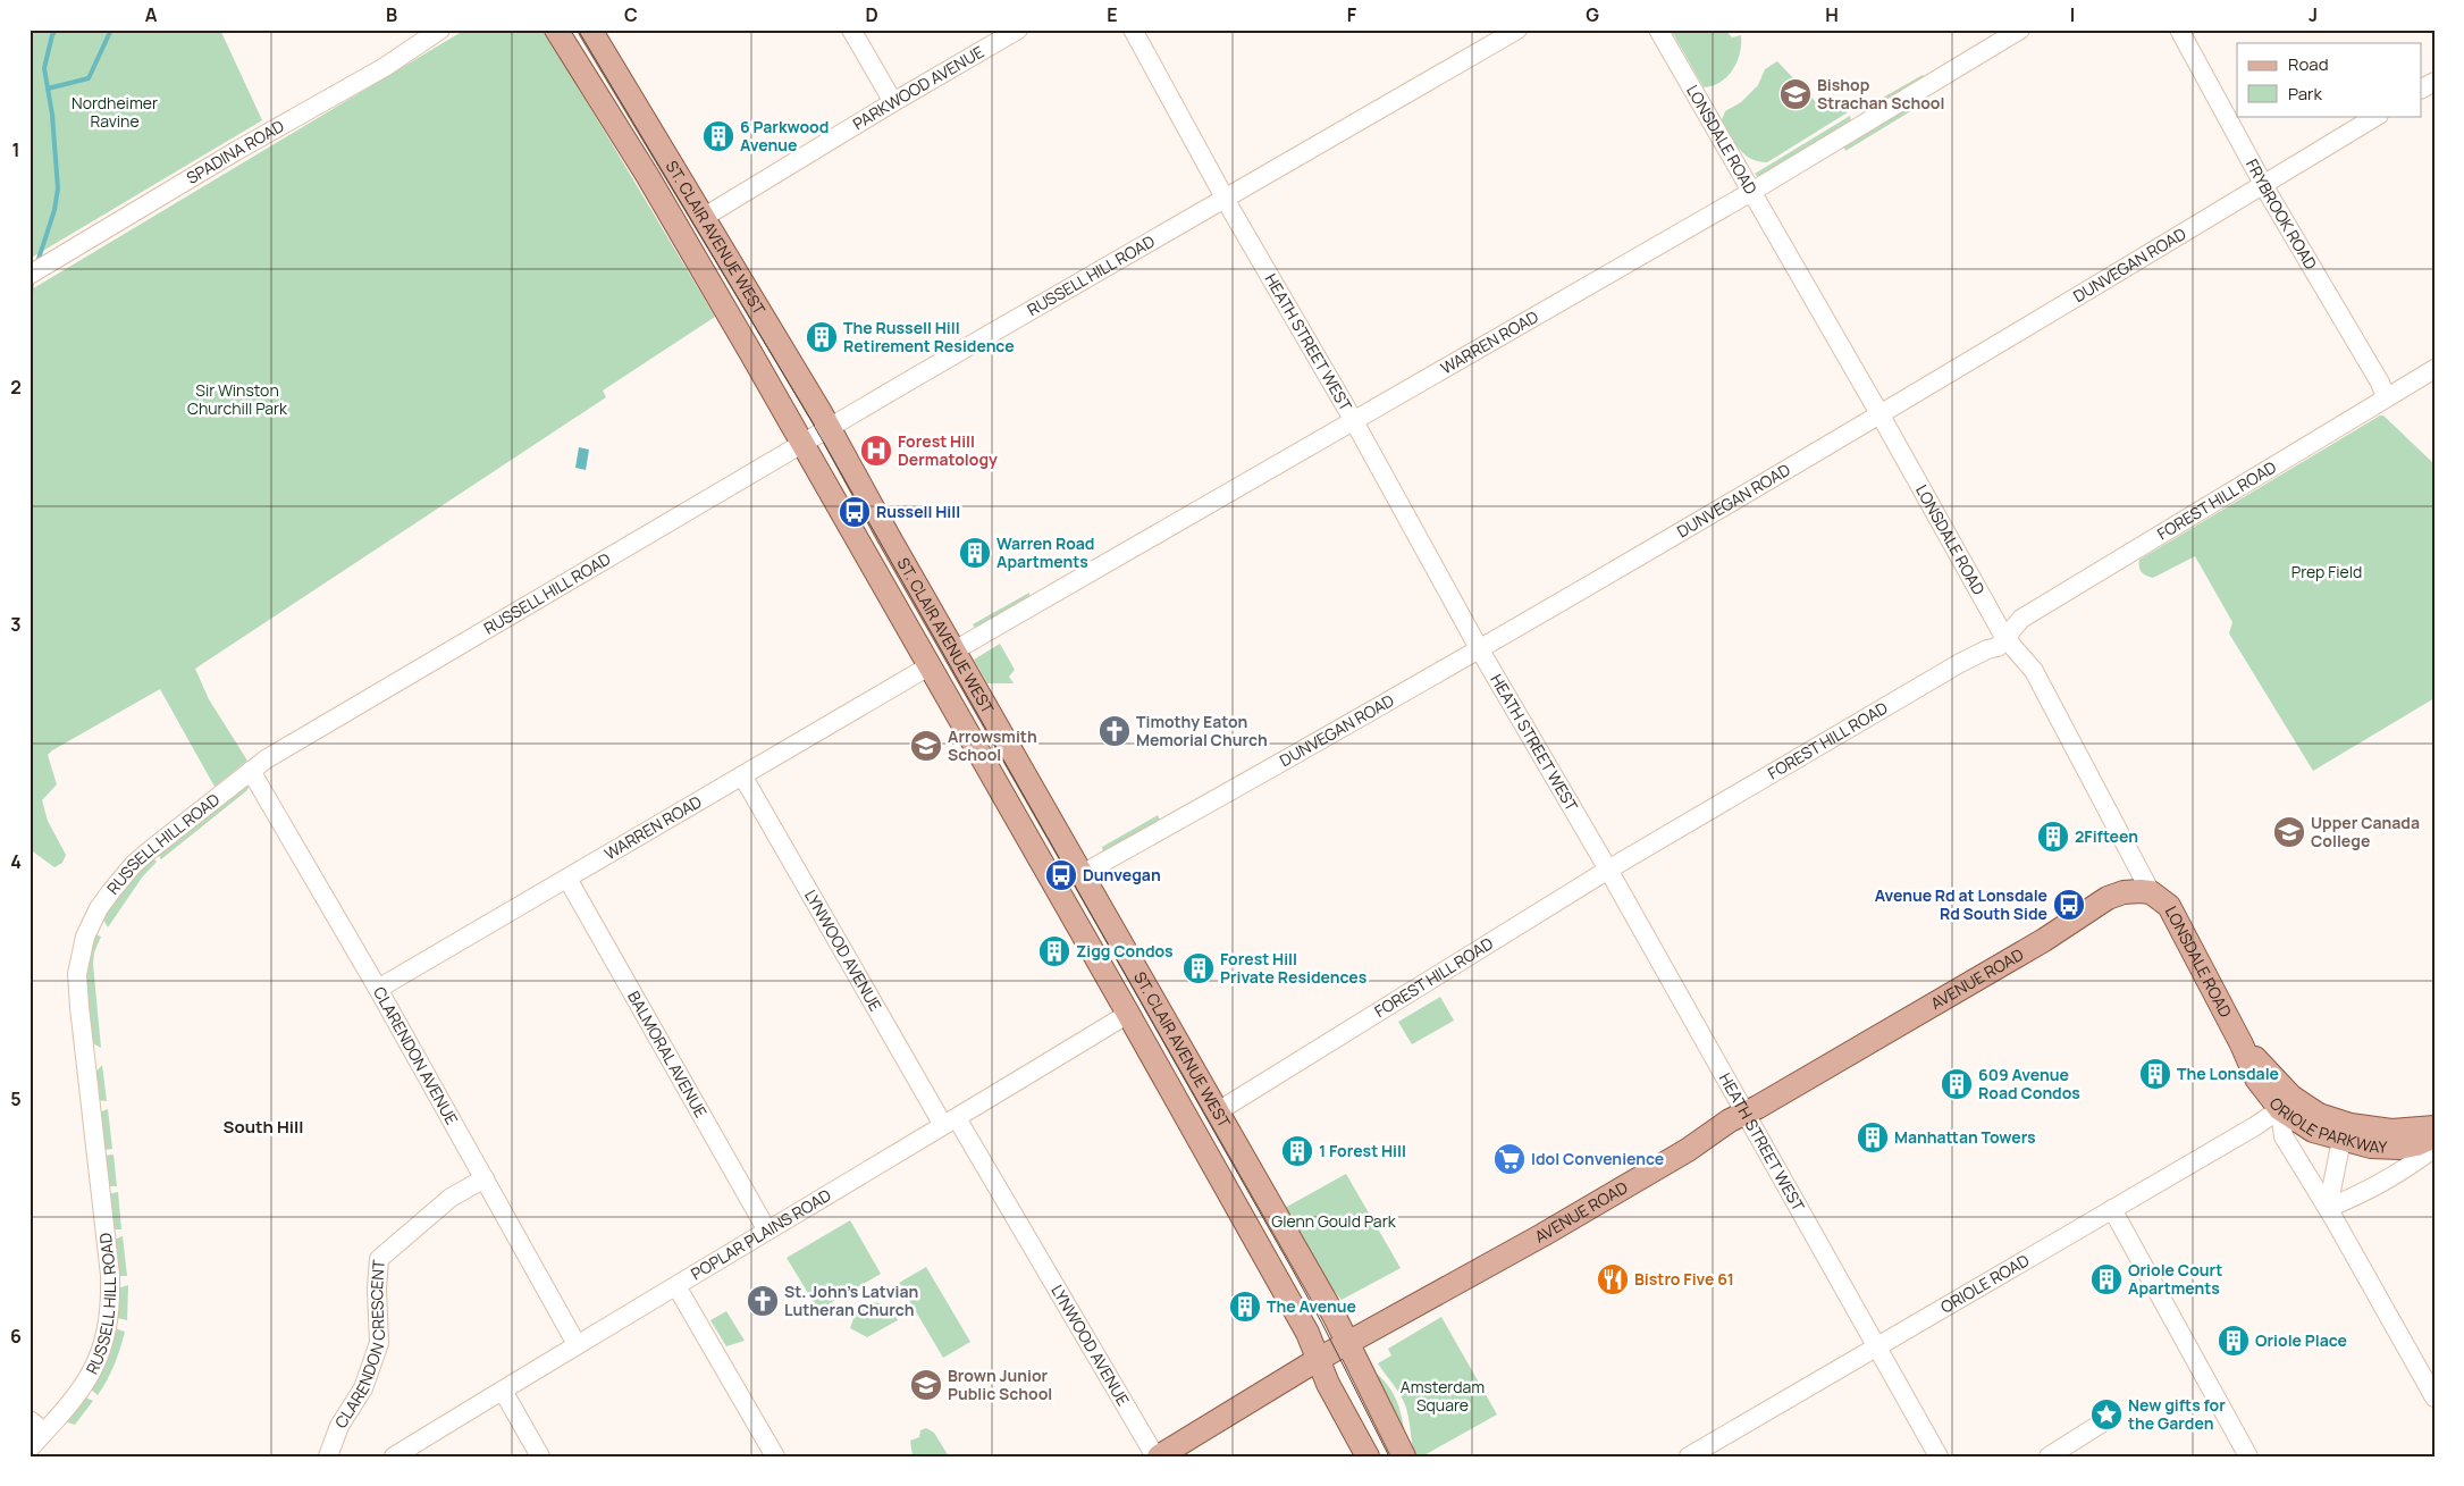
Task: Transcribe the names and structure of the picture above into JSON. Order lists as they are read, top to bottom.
{
  "streets": {
    "main road": [
      "LONSDALE ROAD",
      "ST. CLAIR AVENUE WEST",
      "AVENUE ROAD",
      "ORIOLE PARKWAY"
    ],
    "street": [
      "PARKWOOD AVENUE",
      "SPADINA ROAD",
      "FRYBROOK ROAD",
      "DUNVEGAN ROAD",
      "RUSSELL HILL ROAD",
      "HEATH STREET WEST",
      "WARREN ROAD",
      "FOREST HILL ROAD",
      "LYNWOOD AVENUE",
      "BALMORAL AVENUE",
      "CLARENDON AVENUE",
      "POPLAR PLAINS ROAD",
      "ORIOLE ROAD",
      "CLARENDON CRESCENT"
    ]
  },
  "crossings": [
    ["PARKWOOD AVENUE", "ST. CLAIR AVENUE WEST"],
    ["LONSDALE ROAD", "DUNVEGAN ROAD"],
    ["LONSDALE ROAD", "WARREN ROAD"],
    ["LONSDALE ROAD", "FOREST HILL ROAD"],
    ["LONSDALE ROAD", "AVENUE ROAD"],
    ["LONSDALE ROAD", "ORIOLE PARKWAY"],
    ["FRYBROOK ROAD", "DUNVEGAN ROAD"],
    ["FRYBROOK ROAD", "FOREST HILL ROAD"],
    ["ST. CLAIR AVENUE WEST", "DUNVEGAN ROAD"],
    ["ST. CLAIR AVENUE WEST", "RUSSELL HILL ROAD"],
    ["ST. CLAIR AVENUE WEST", "WARREN ROAD"],
    ["ST. CLAIR AVENUE WEST", "FOREST HILL ROAD"],
    ["ST. CLAIR AVENUE WEST", "AVENUE ROAD"],
    ["ST. CLAIR AVENUE WEST", "POPLAR PLAINS ROAD"],
    ["DUNVEGAN ROAD", "HEATH STREET WEST"],
    ["RUSSELL HILL ROAD", "HEATH STREET WEST"],
    ["RUSSELL HILL ROAD", "CLARENDON AVENUE"],
    ["HEATH STREET WEST", "WARREN ROAD"],
    ["HEATH STREET WEST", "FOREST HILL ROAD"],
    ["HEATH STREET WEST", "AVENUE ROAD"],
    ["HEATH STREET WEST", "ORIOLE ROAD"],
    ["WARREN ROAD", "LYNWOOD AVENUE"],
    ["WARREN ROAD", "BALMORAL AVENUE"],
    ["WARREN ROAD", "CLARENDON AVENUE"],
    ["LYNWOOD AVENUE", "POPLAR PLAINS ROAD"],
    ["BALMORAL AVENUE", "POPLAR PLAINS ROAD"],
    ["CLARENDON AVENUE", "POPLAR PLAINS ROAD"],
    ["CLARENDON AVENUE", "CLARENDON CRESCENT"],
    ["ORIOLE PARKWAY", "ORIOLE ROAD"]
  ],
  "districts": ["South Hill"],
  "parks": [
    "Nordheimer Ravine",
    "Sir Winston Churchill Park",
    "Prep Field",
    "Glenn Gould Park",
    "Amsterdam Square"
  ],
  "places": {
    "school or university": [
      "Bishop Strachan School",
      "Arrowsmith School",
      "Upper Canada College",
      "Brown Junior Public School"
    ],
    "building": [
      "6 Parkwood Avenue",
      "The Russell Hill Retirement Residence",
      "Warren Road Apartments",
      "2Fifteen",
      "Zigg Condos",
      "Forest Hill Private Residences",
      "The Lonsdale",
      "609 Avenue Road Condos",
      "Manhattan Towers",
      "1 Forest Hill",
      "Oriole Court Apartments",
      "The Avenue",
      "Oriole Place"
    ],
    "hospital": ["Forest Hill Dermatology"],
    "bus stop": ["Russell Hill", "Dunvegan", "Avenue Rd at Lonsdale Rd South Side"],
    "church": ["Timothy Eaton Memorial Church", "St. John's Latvian Lutheran Church"],
    "supermarket": ["Idol Convenience"],
    "restaurant": ["Bistro Five 61"],
    "place": ["New gifts for the Garden"]
  },
  "legend": ["Road", "Park"],
  "grid": {
    "columns": [
      "A",
      "B",
      "C",
      "D",
      "E",
      "F",
      "G",
      "H",
      "I",
      "J"
    ],
    "rows": [
      "1",
      "2",
      "3",
      "4",
      "5",
      "6"
    ]
  }
}
